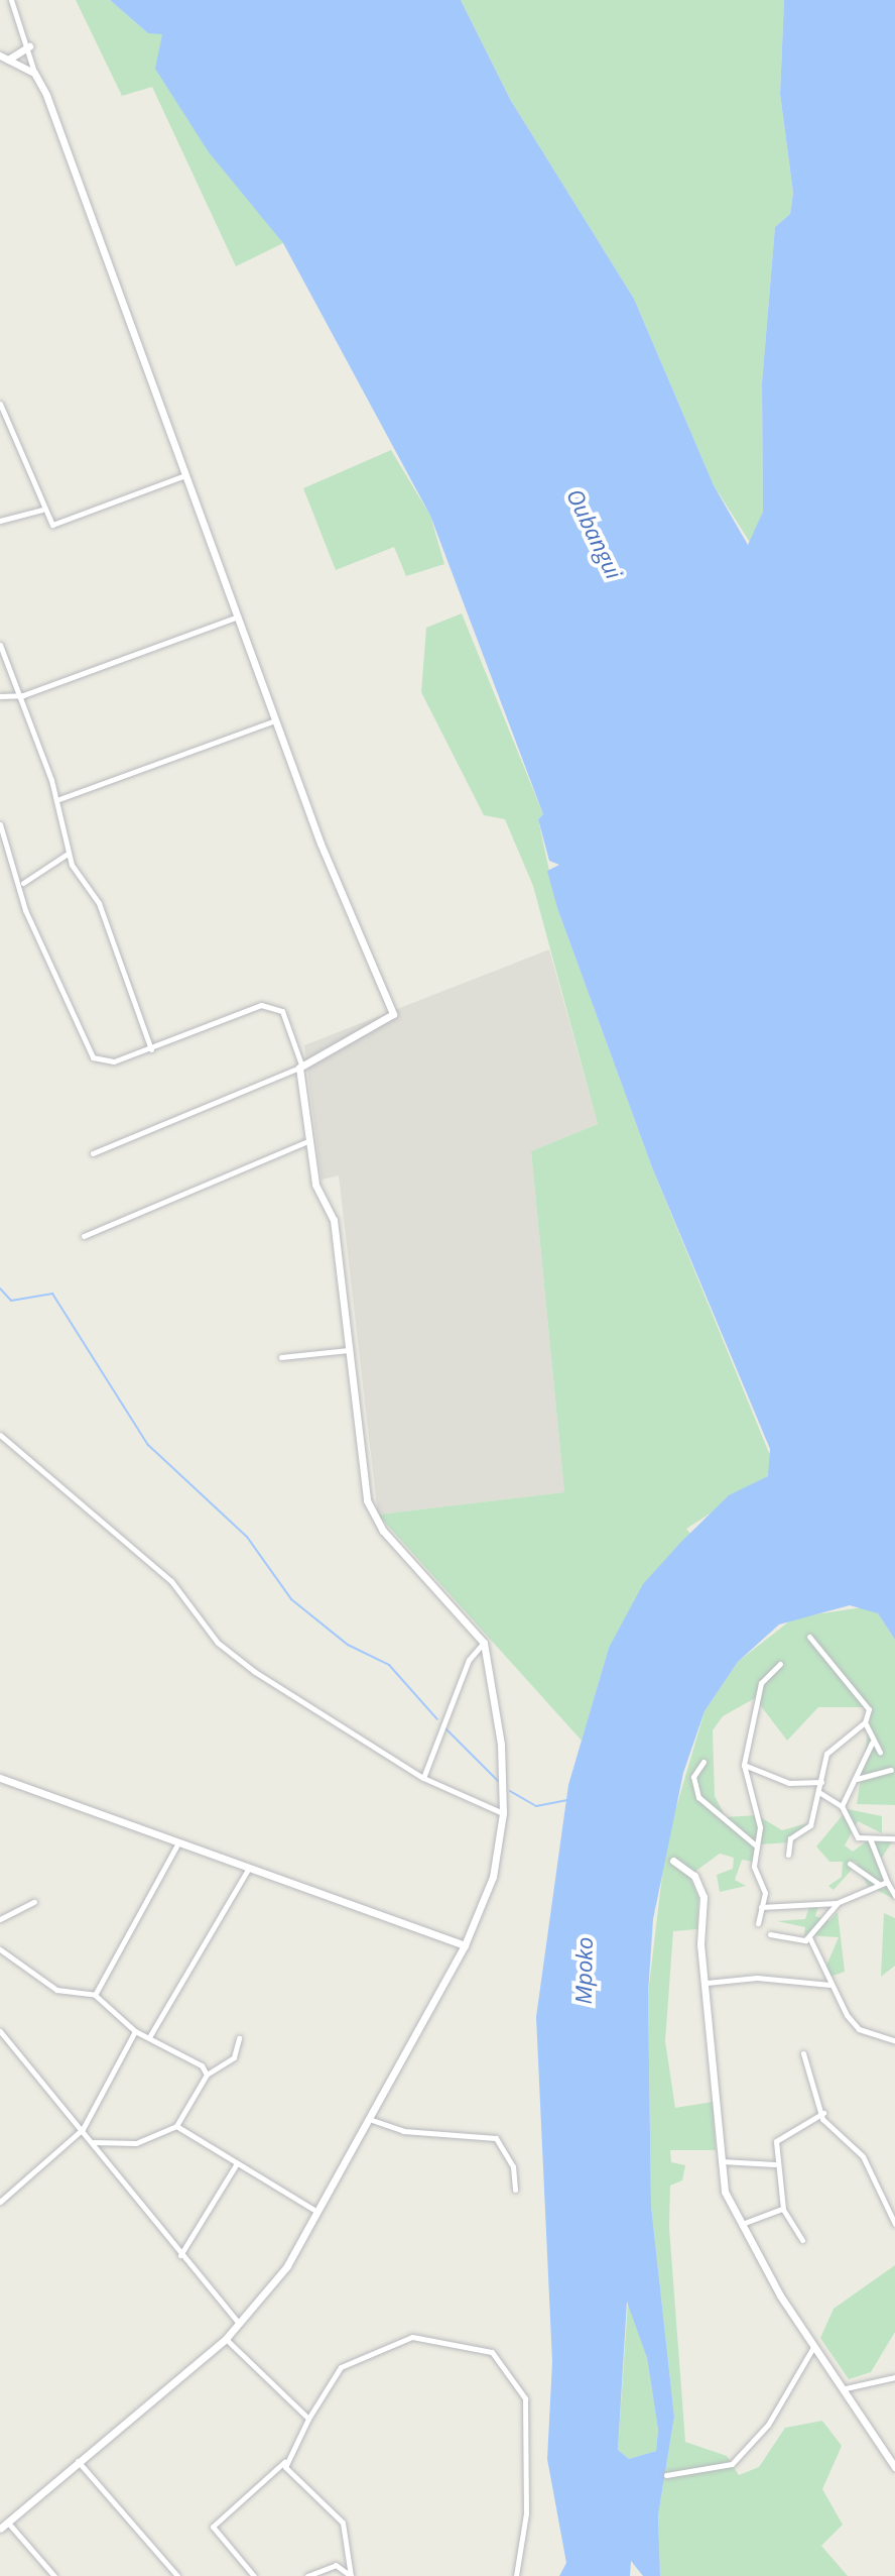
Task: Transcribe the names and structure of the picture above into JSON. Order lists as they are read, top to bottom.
{
  "water": ["Oubangui", "Mpoko"]
}
